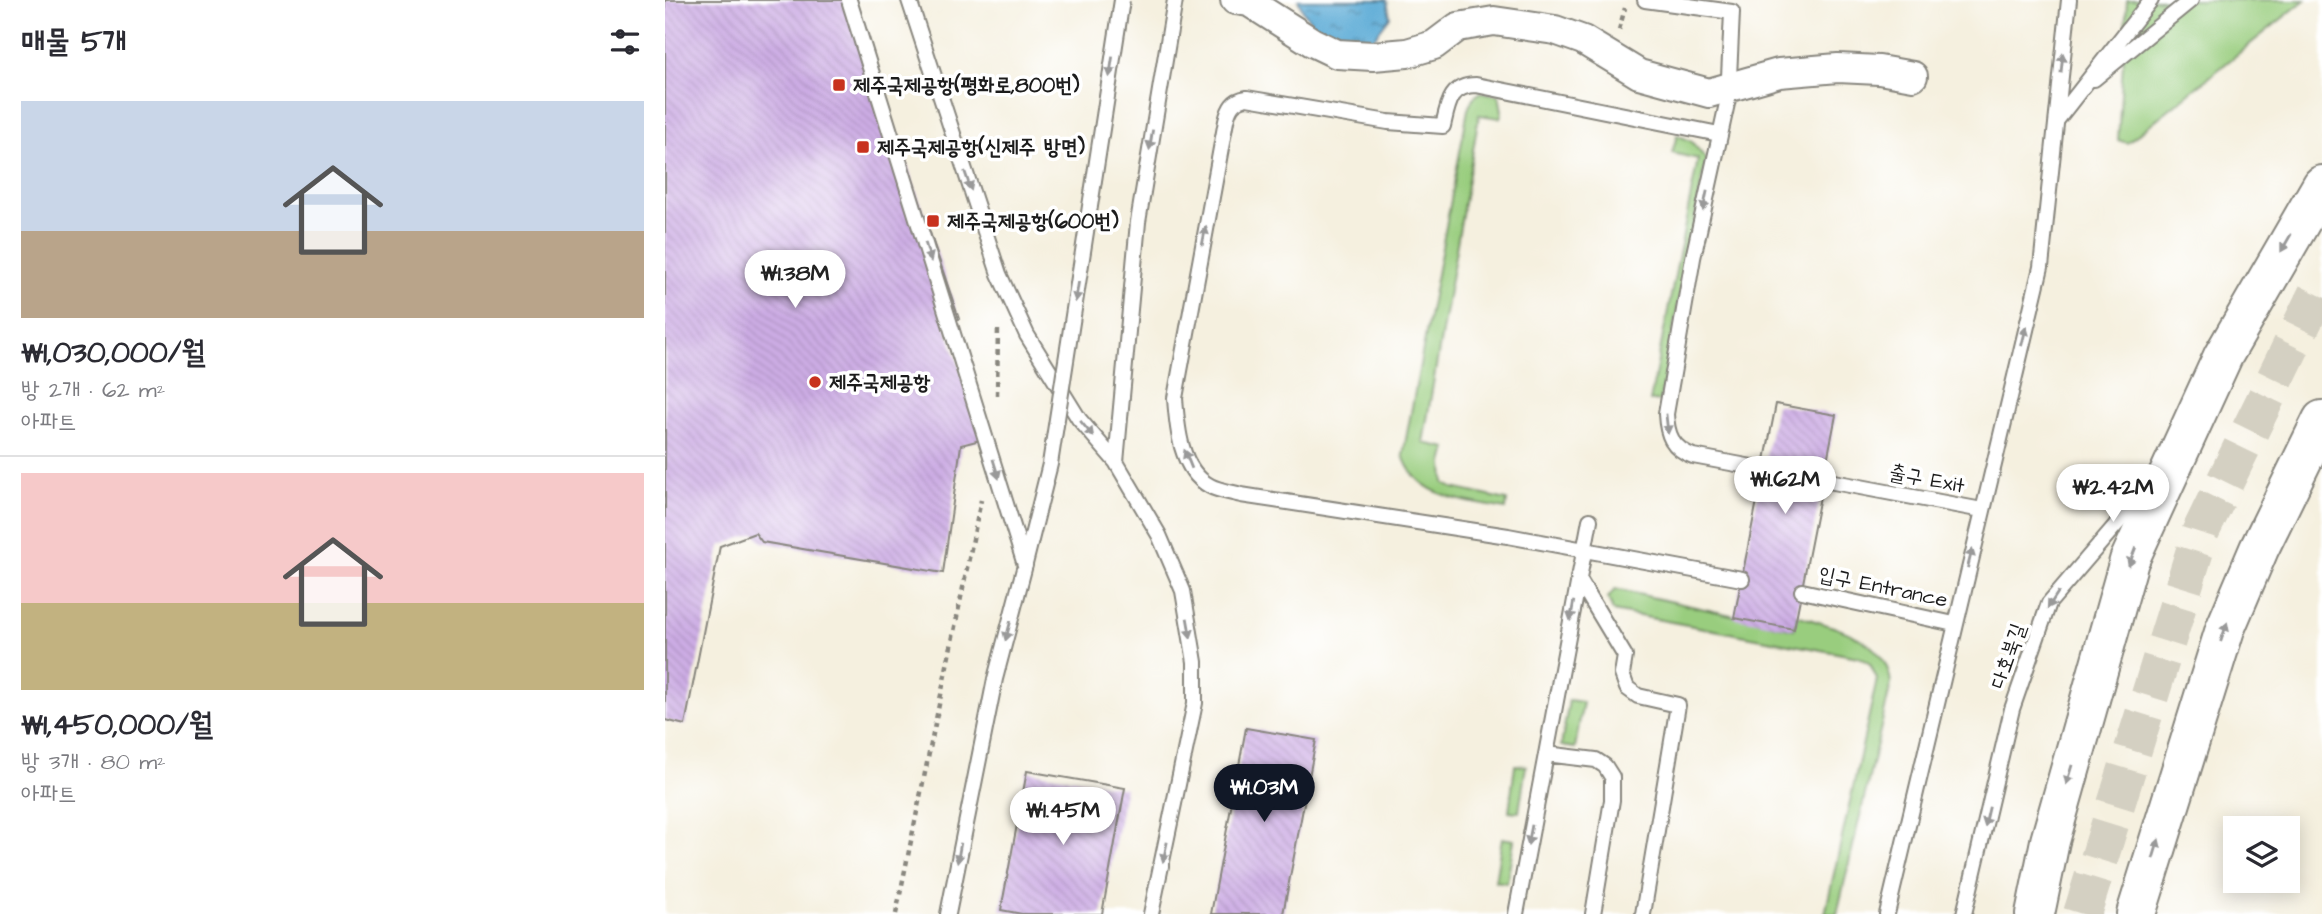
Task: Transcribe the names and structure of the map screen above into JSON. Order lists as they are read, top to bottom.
{
  "streets": {
    "lane": ["출구 Exit", "입구 Entrance", "다호북길"]
  },
  "places": {
    "transit": ["제주국제공항(평화로,800번)", "제주국제공항(신제주 방면)", "제주국제공항(600번)"],
    "other": ["제주국제공항"]
  },
  "page": {
    "heading": "매물 5개",
    "list": [
      {
        "name": "₩1,030,000/월",
        "note": "방 2개 · 62 m² · 아파트"
      },
      {
        "name": "₩1,450,000/월",
        "note": "방 3개 · 80 m² · 아파트"
      }
    ],
    "price": [
      "₩1.38M",
      "₩1.62M",
      "₩2.42M",
      "₩1.03M",
      "₩1.45M"
    ]
  }
}
